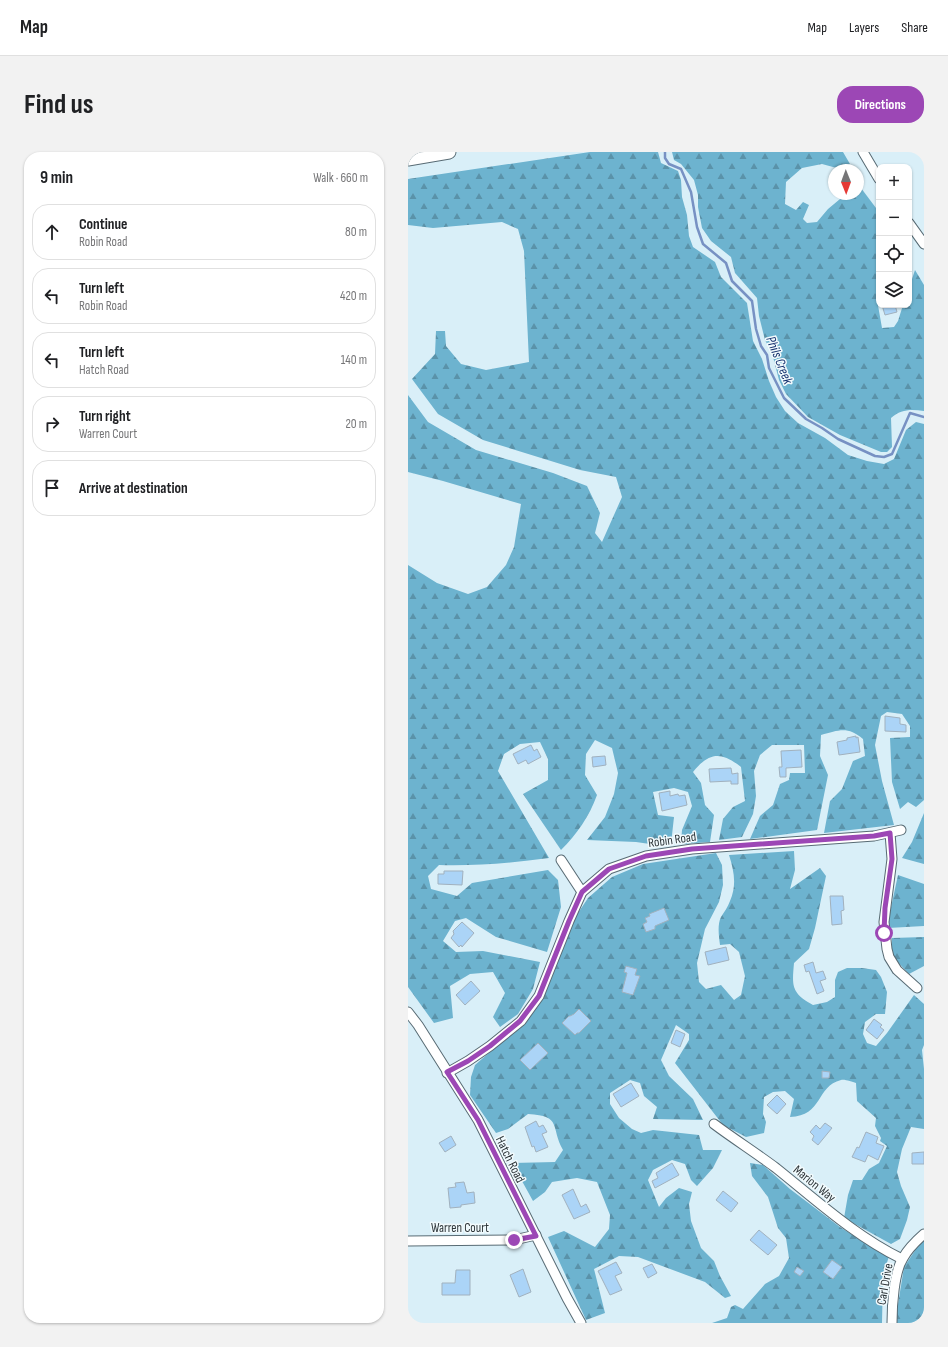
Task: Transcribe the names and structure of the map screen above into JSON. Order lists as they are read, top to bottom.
{
  "streets": {
    "street": [
      "Robin Road",
      "Hatch Road",
      "Marion Way",
      "Warren Court",
      "Carl Drive"
    ]
  },
  "crossings": [
    ["Robin Road", "Hatch Road"],
    ["Hatch Road", "Warren Court"],
    ["Marion Way", "Carl Drive"]
  ],
  "water": ["Phils Creek"],
  "north": "bottom",
  "page": {
    "header": "Map",
    "nav": ["Map", "Layers", "Share"],
    "buttons": "Directions",
    "title": "Find us",
    "heading": ["9 min", "Walk · 660 m"],
    "map_buttons": ["+", "−"],
    "list": [
      ["Continue", "Robin Road", "80 m"],
      ["Turn left", "Robin Road", "420 m"],
      ["Turn left", "Hatch Road", "140 m"],
      ["Turn right", "Warren Court", "20 m"],
      "Arrive at destination"
    ]
  }
}
